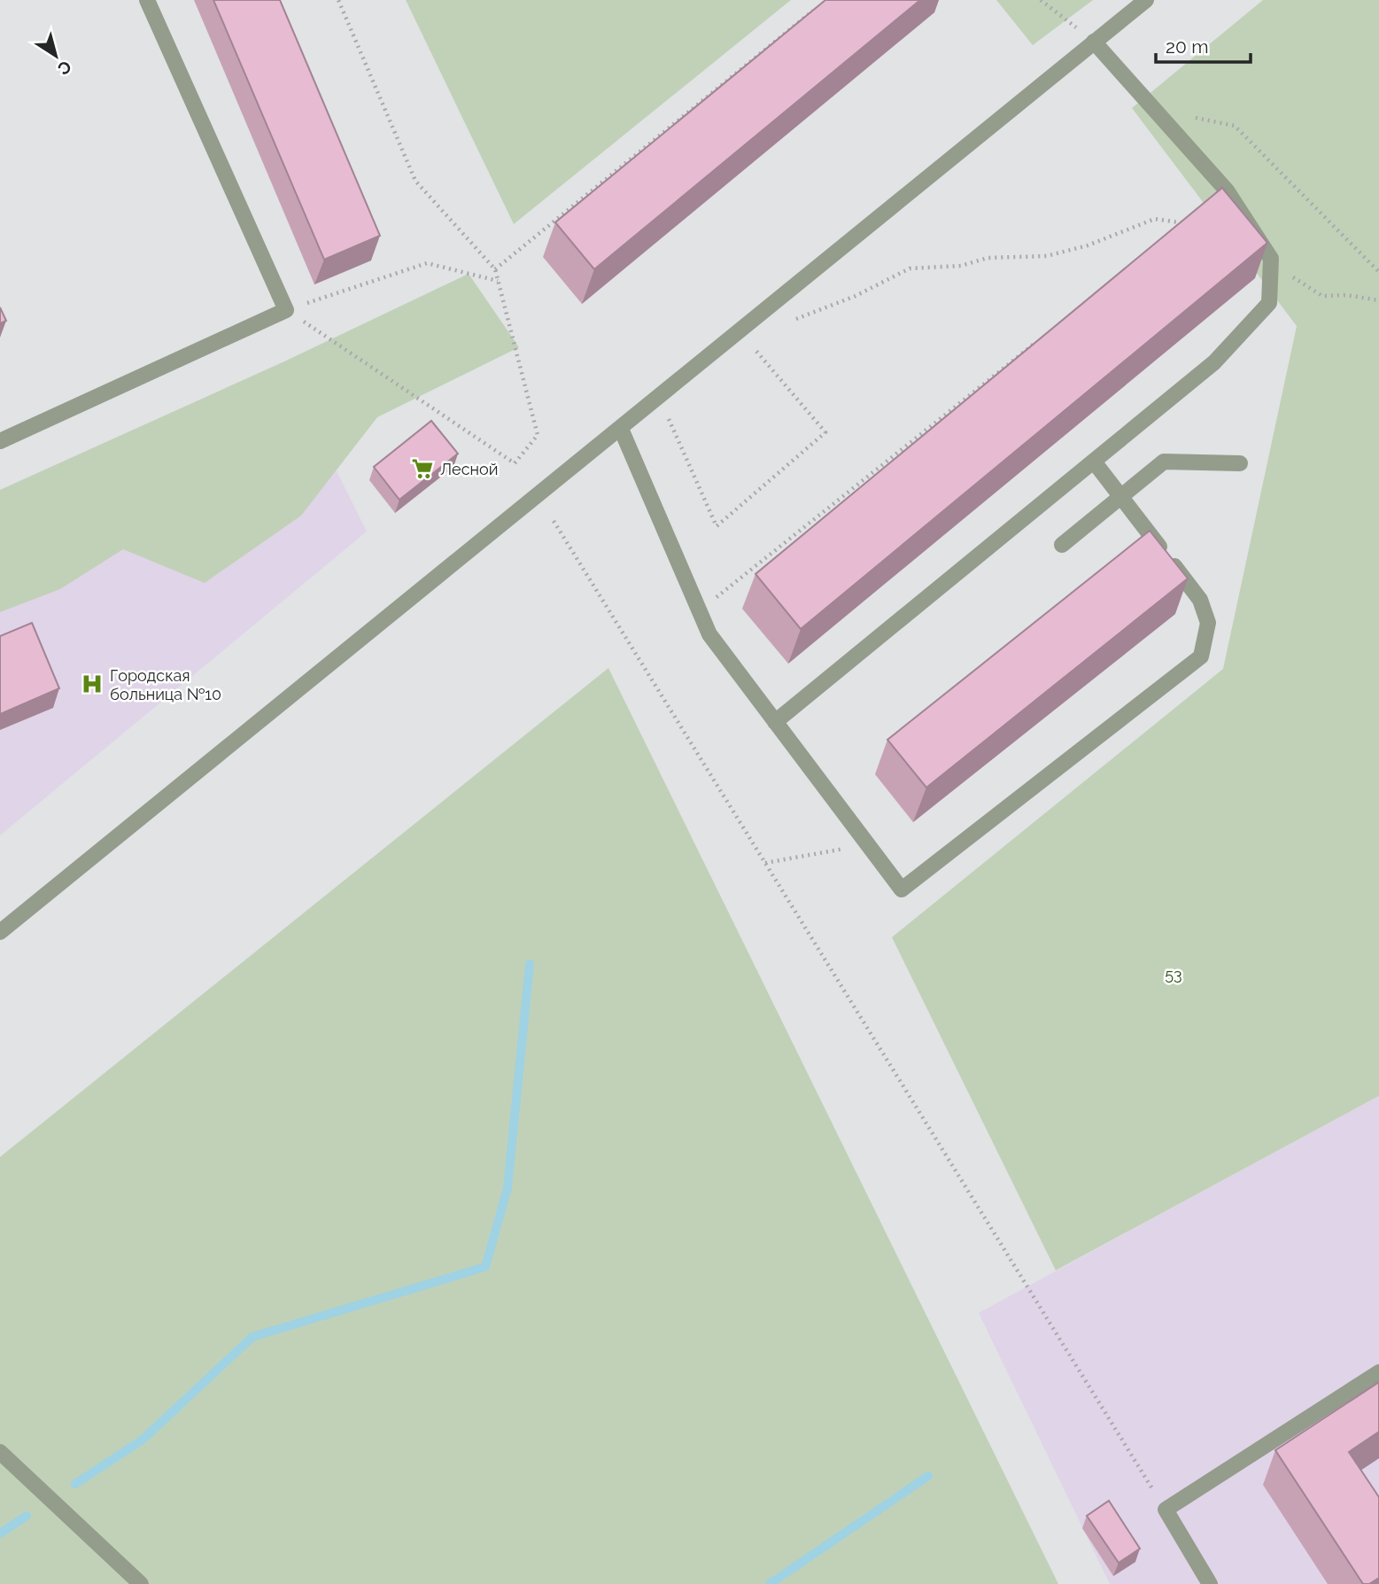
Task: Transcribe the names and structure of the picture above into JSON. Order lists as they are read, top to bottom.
{
  "parks": ["53"],
  "places": {
    "supermarket": ["Лесной"],
    "hospital": ["Городская больница №10"]
  },
  "scale_bar": "20 m",
  "north": "bottom right"
}
